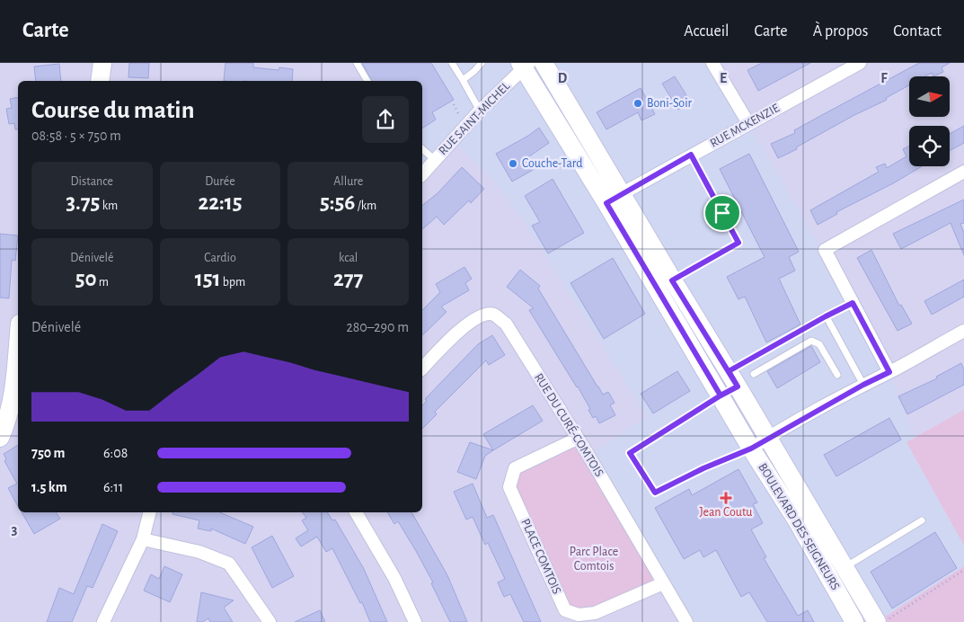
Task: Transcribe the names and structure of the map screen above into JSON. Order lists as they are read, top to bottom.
{
  "streets": {
    "main road": ["BOULEVARD DES SEIGNEURS"],
    "street": [
      "RUE SAINT-MICHEL",
      "RUE MCKENZIE",
      "RUE DU CURÉ-COMTOIS",
      "PLACE COMTOIS"
    ]
  },
  "crossings": [
    ["RUE SAINT-MICHEL", "BOULEVARD DES SEIGNEURS"],
    ["RUE MCKENZIE", "BOULEVARD DES SEIGNEURS"],
    ["RUE DU CURÉ-COMTOIS", "PLACE COMTOIS"]
  ],
  "parks": ["Parc Place Comtois"],
  "places": {
    "other": ["Boni-Soir", "Couche-Tard"],
    "health": ["Jean Coutu"]
  },
  "north": "right",
  "page": {
    "header": "Carte",
    "nav": [
      "Accueil",
      "Carte",
      "À propos",
      "Contact"
    ],
    "heading": ["Course du matin", "08:58 · 5 × 750 m"],
    "stats": [
      ["Distance", "3.75 km"],
      ["Durée", "22:15"],
      ["Allure", "5:56 /km"],
      ["Dénivelé", "50 m"],
      ["Cardio", "151 bpm"],
      ["kcal", "277"]
    ],
    "chart": ["Dénivelé", "280–290 m"],
    "list": [
      {
        "name": "750 m",
        "note": "6:08"
      },
      {
        "name": "1.5 km",
        "note": "6:11"
      }
    ]
  },
  "grid": {
    "columns": ["D", "E", "F"],
    "rows": ["3"]
  }
}
